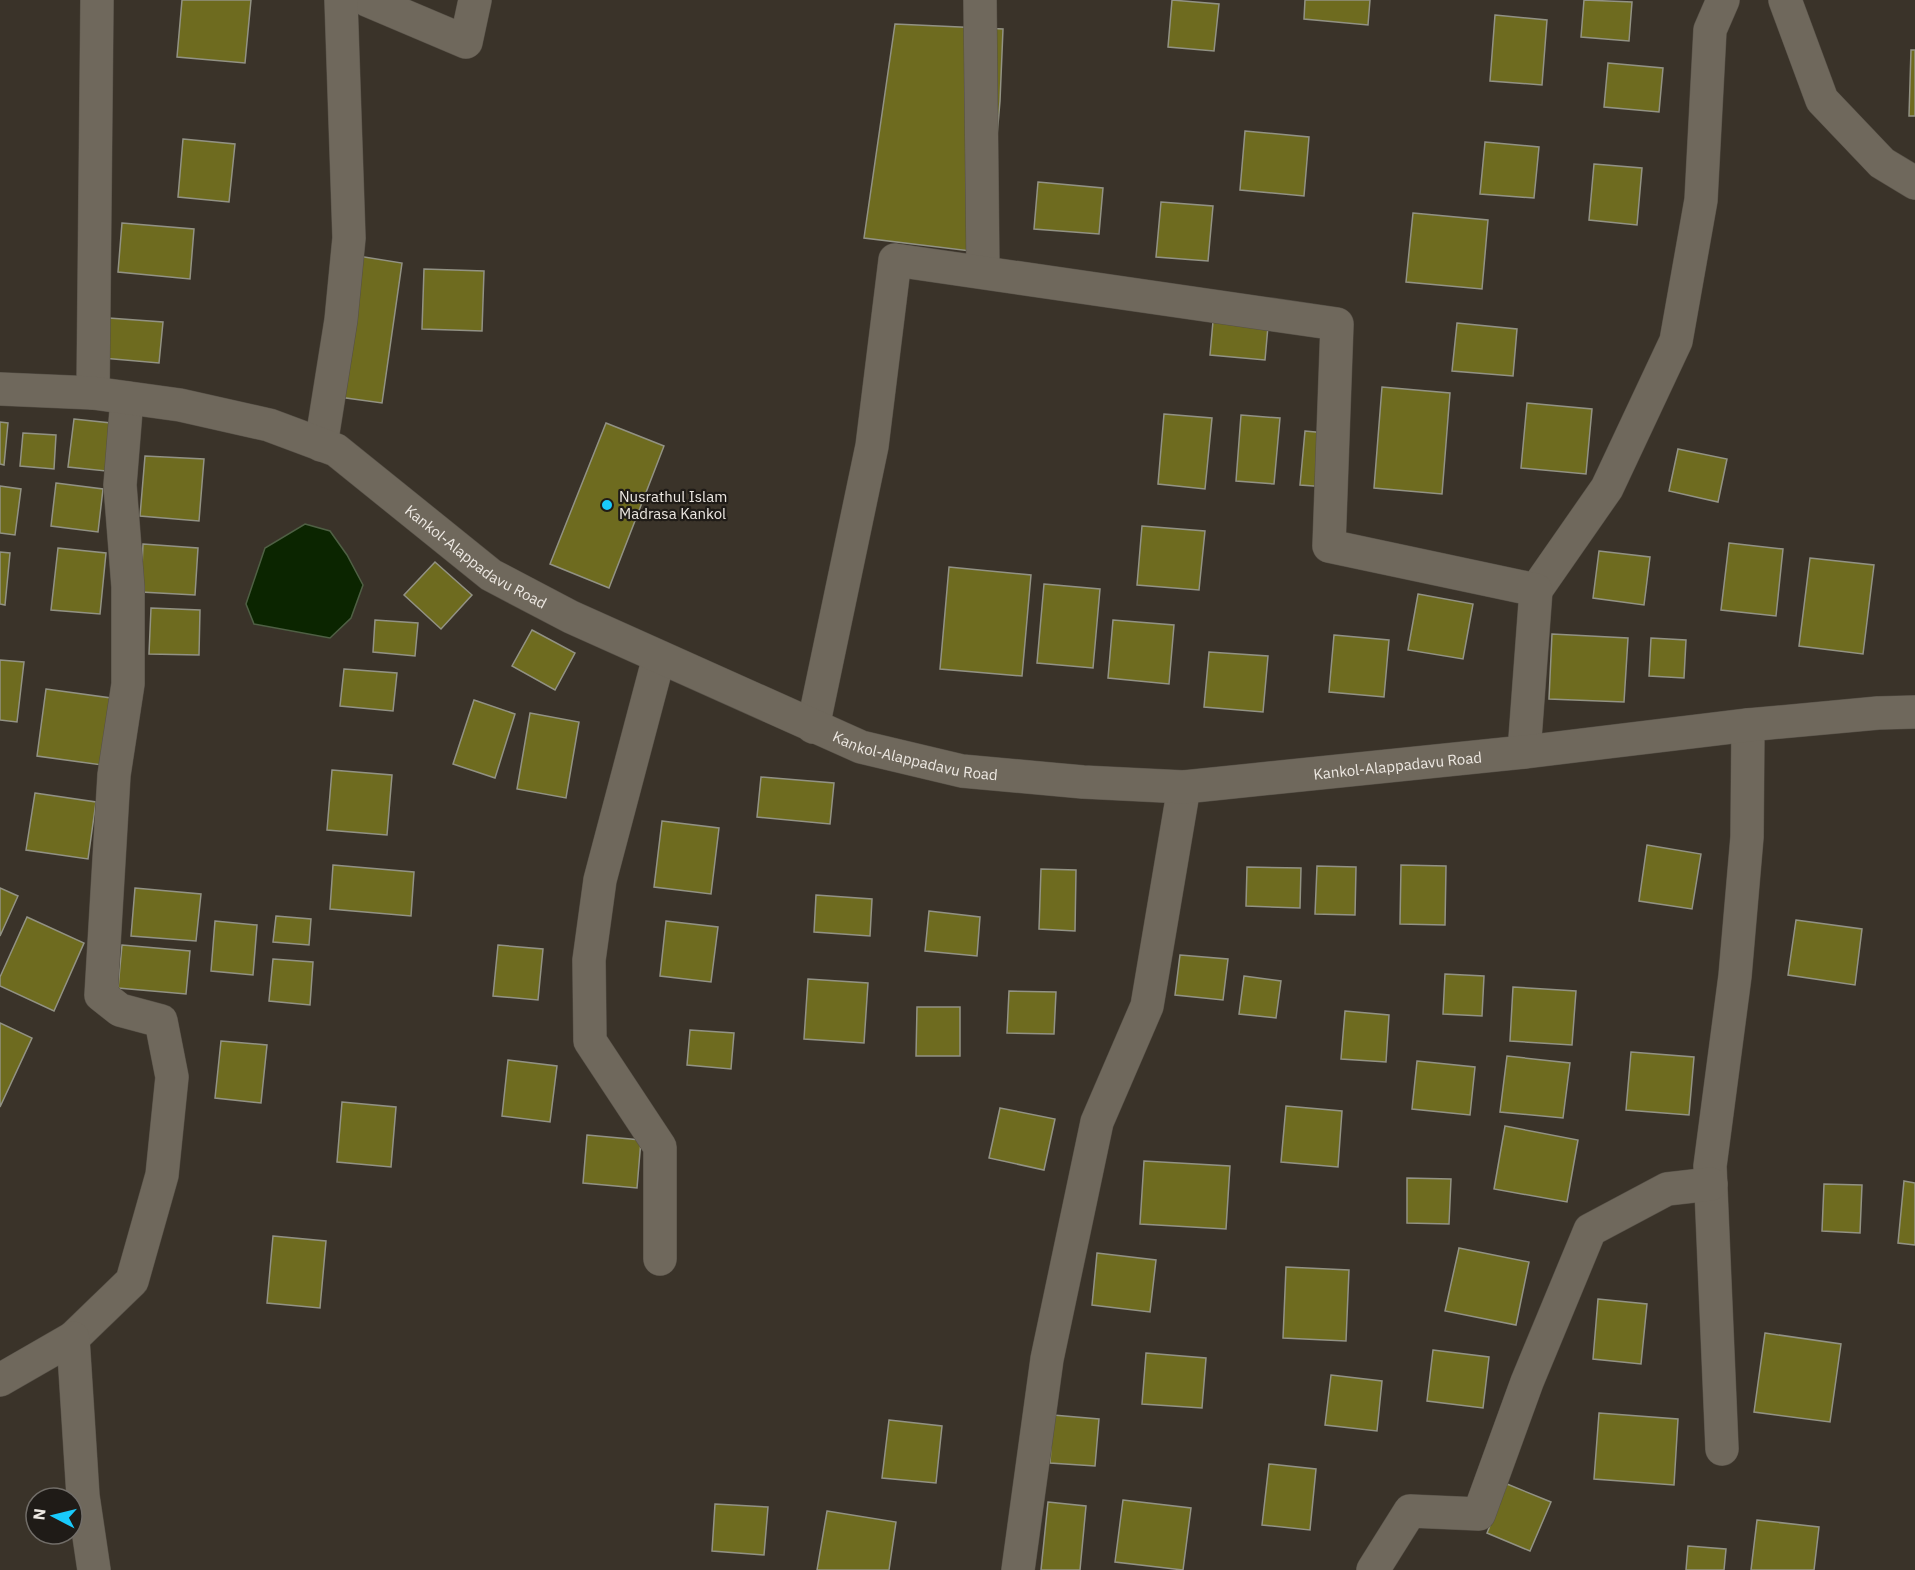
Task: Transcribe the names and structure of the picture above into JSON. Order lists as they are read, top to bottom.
{
  "streets": {
    "street": ["Kankol-Alappadavu Road"]
  },
  "places": ["Nusrathul Islam Madrasa Kankol"],
  "north": "left"
}
